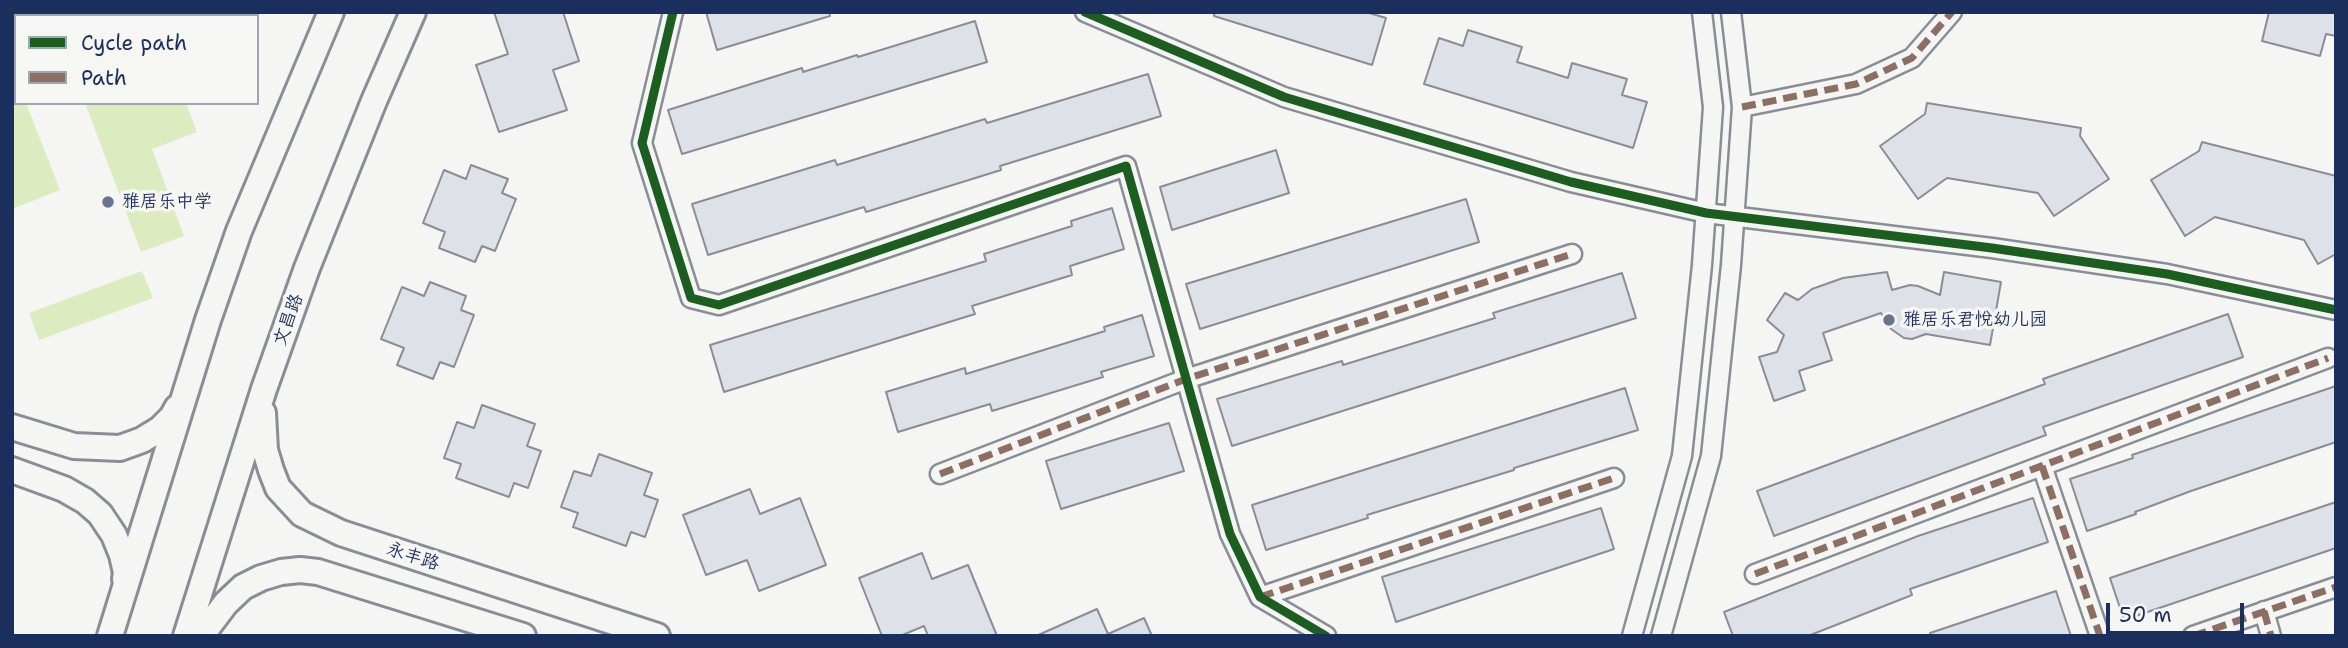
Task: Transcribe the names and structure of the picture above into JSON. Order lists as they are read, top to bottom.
{
  "streets": {
    "street": ["文昌路", "永丰路"]
  },
  "crossings": [
    ["文昌路", "永丰路"]
  ],
  "places": ["雅居乐中学", "雅居乐君悦幼儿园"],
  "legend": ["Cycle path", "Path"],
  "scale_bar": "50 m"
}
